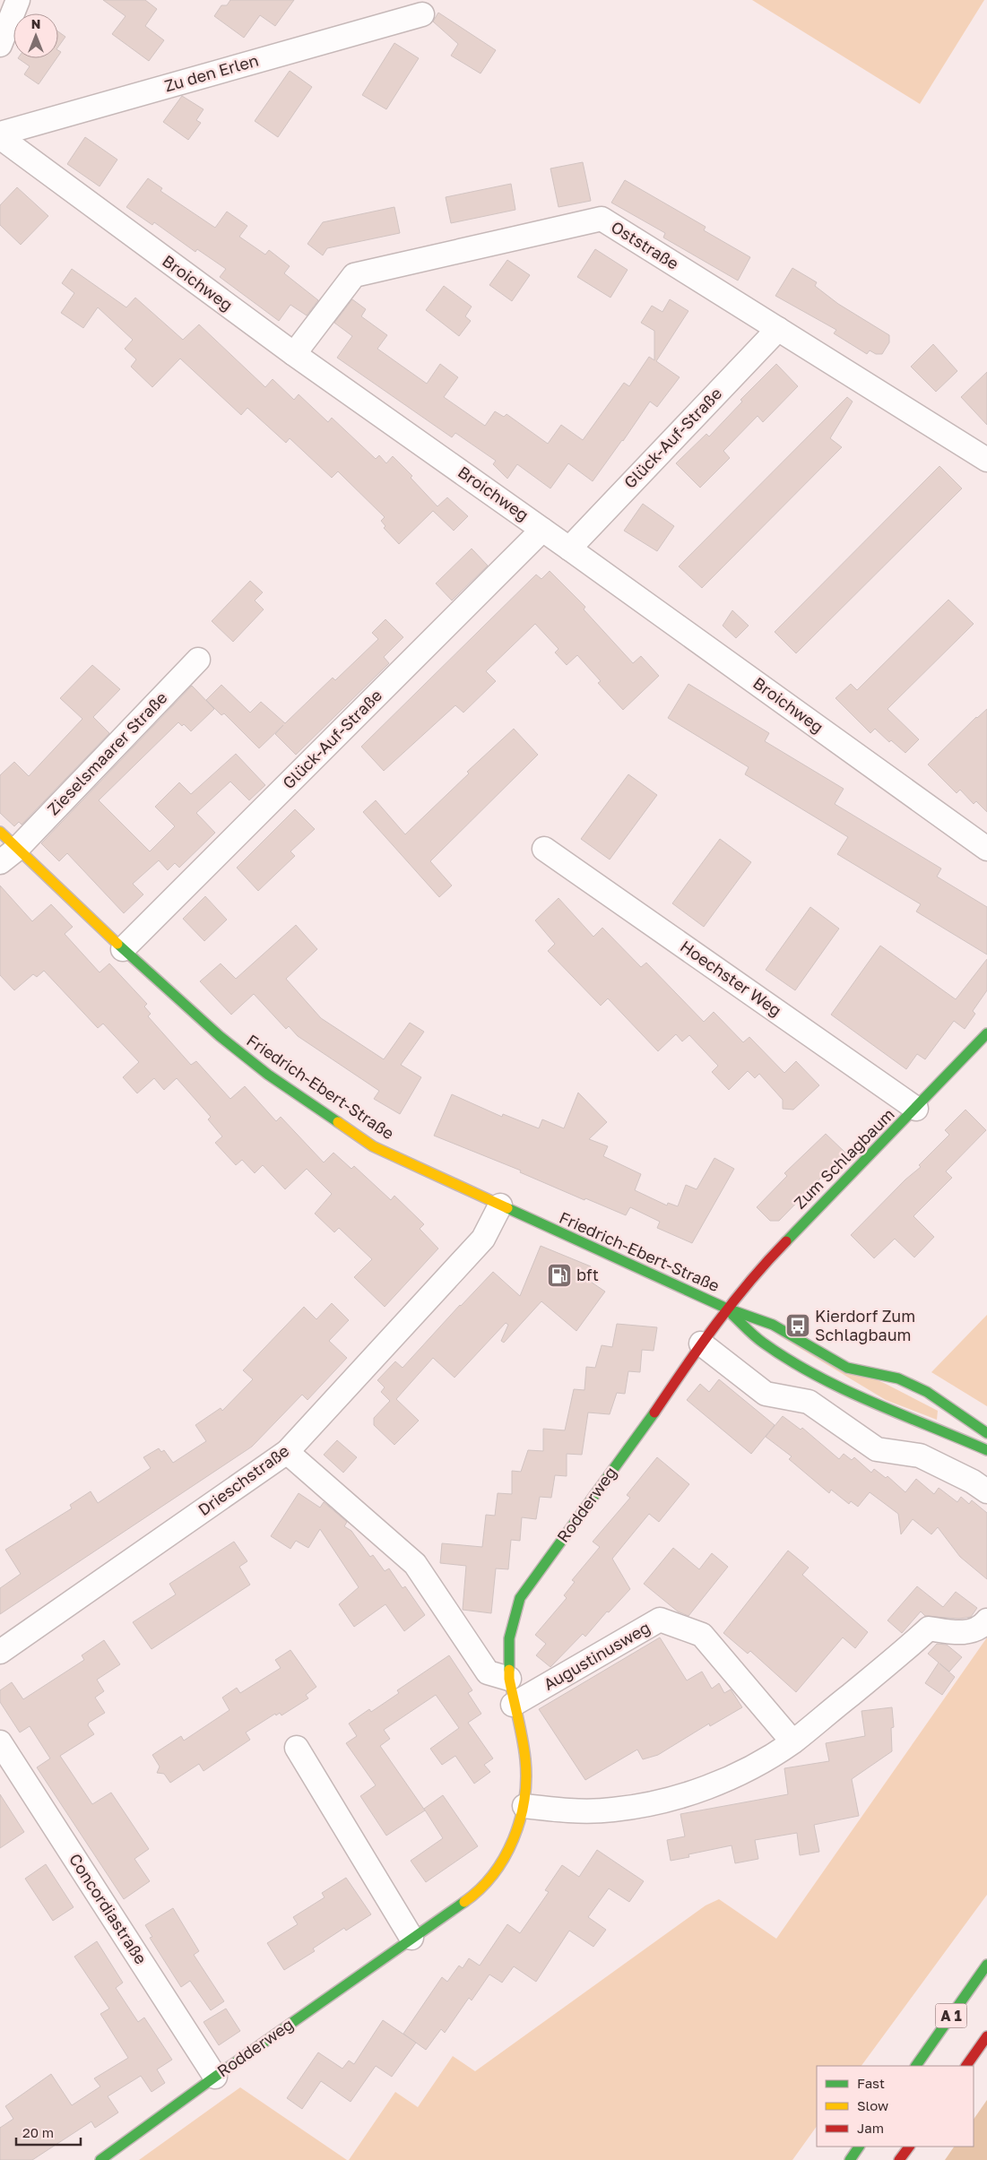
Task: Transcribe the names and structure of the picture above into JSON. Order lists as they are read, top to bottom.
{
  "streets": {
    "main road": [
      "Friedrich-Ebert-Straße",
      "Zum Schlagbaum",
      "Rodderweg",
      "A 1"
    ],
    "street": [
      "Zu den Erlen",
      "Oststraße",
      "Broichweg",
      "Glück-Auf-Straße",
      "Zieselsmaarer Straße",
      "Hoechster Weg",
      "Drieschstraße",
      "Augustinusweg",
      "Concordiastraße"
    ]
  },
  "crossings": [
    ["Oststraße", "Broichweg"],
    ["Oststraße", "Glück-Auf-Straße"],
    ["Broichweg", "Glück-Auf-Straße"],
    ["Glück-Auf-Straße", "Friedrich-Ebert-Straße"],
    ["Zieselsmaarer Straße", "Friedrich-Ebert-Straße"],
    ["Hoechster Weg", "Zum Schlagbaum"],
    ["Friedrich-Ebert-Straße", "Zum Schlagbaum"],
    ["Friedrich-Ebert-Straße", "Drieschstraße"],
    ["Friedrich-Ebert-Straße", "Rodderweg"],
    ["Zum Schlagbaum", "Rodderweg"],
    ["Rodderweg", "Augustinusweg"],
    ["Rodderweg", "Concordiastraße"]
  ],
  "places": {
    "fuel station": ["bft"],
    "bus stop": ["Kierdorf Zum Schlagbaum"]
  },
  "legend": ["Fast", "Slow", "Jam"],
  "scale_bar": "20 m",
  "north": "top"
}
